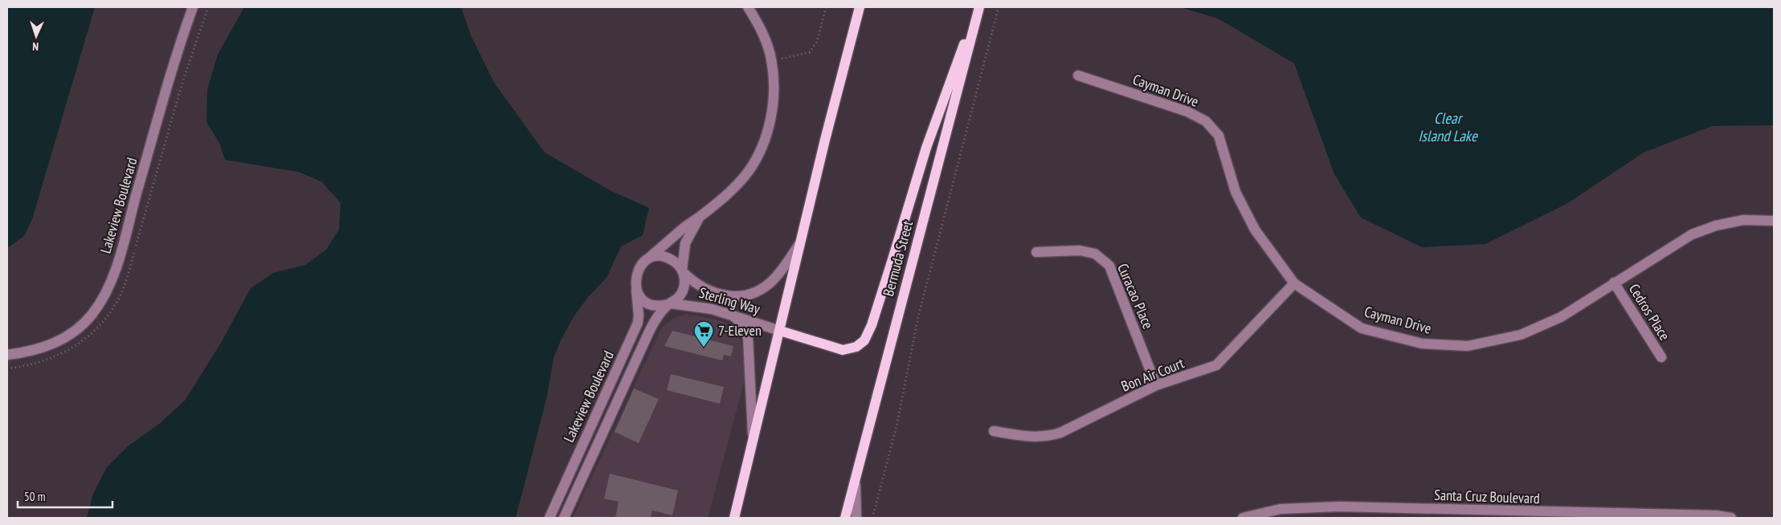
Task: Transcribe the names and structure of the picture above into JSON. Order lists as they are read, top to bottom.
{
  "streets": {
    "main road": ["Bermuda Street"],
    "street": [
      "Cayman Drive",
      "Lakeview Boulevard",
      "Curacao Place",
      "Sterling Way",
      "Cedros Place",
      "Bon Air Court",
      "Santa Cruz Boulevard"
    ]
  },
  "crossings": [
    ["Cayman Drive", "Cedros Place"],
    ["Cayman Drive", "Bon Air Court"],
    ["Lakeview Boulevard", "Sterling Way"],
    ["Curacao Place", "Bon Air Court"]
  ],
  "water": ["Clear Island Lake"],
  "places": {
    "supermarket": ["7-Eleven"]
  },
  "scale_bar": "50 m",
  "north": "bottom"
}
